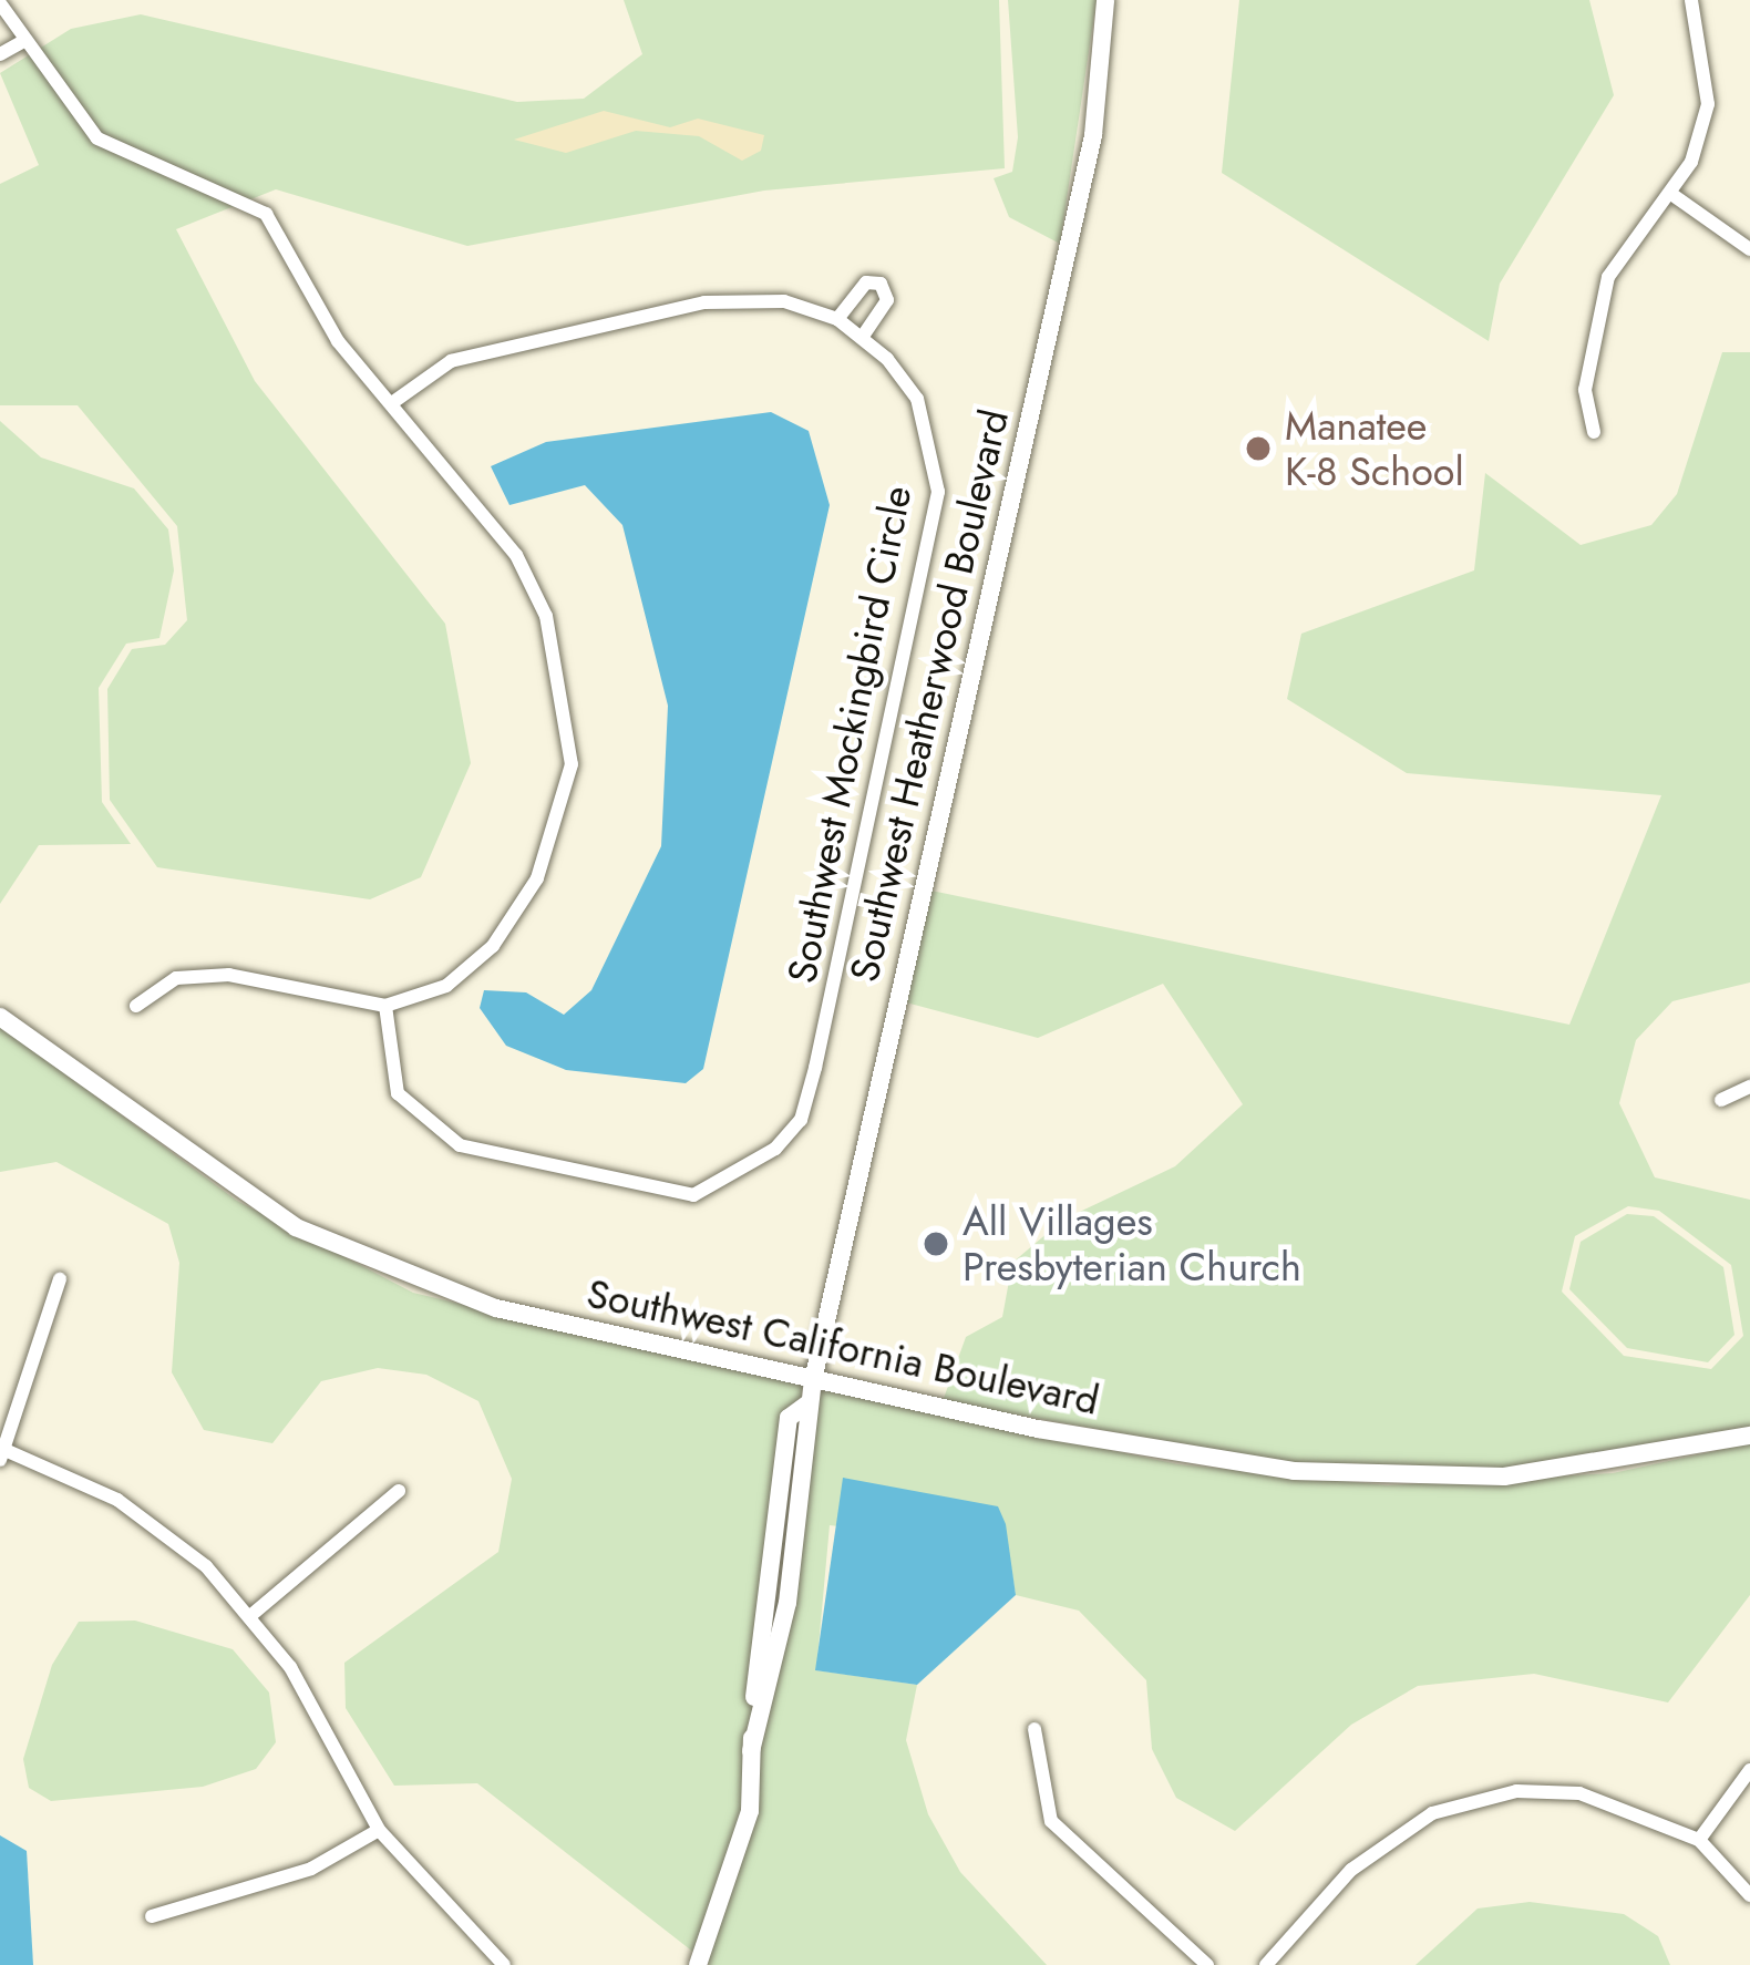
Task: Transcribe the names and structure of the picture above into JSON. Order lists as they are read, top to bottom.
{
  "streets": {
    "street": ["Southwest Heatherwood Boulevard", "Southwest Mockingbird Circle", "Southwest California Boulevard"]
  },
  "crossings": [
    ["Southwest Heatherwood Boulevard", "Southwest California Boulevard"]
  ],
  "places": ["Manatee K-8 School", "All Villages Presbyterian Church"]
}
